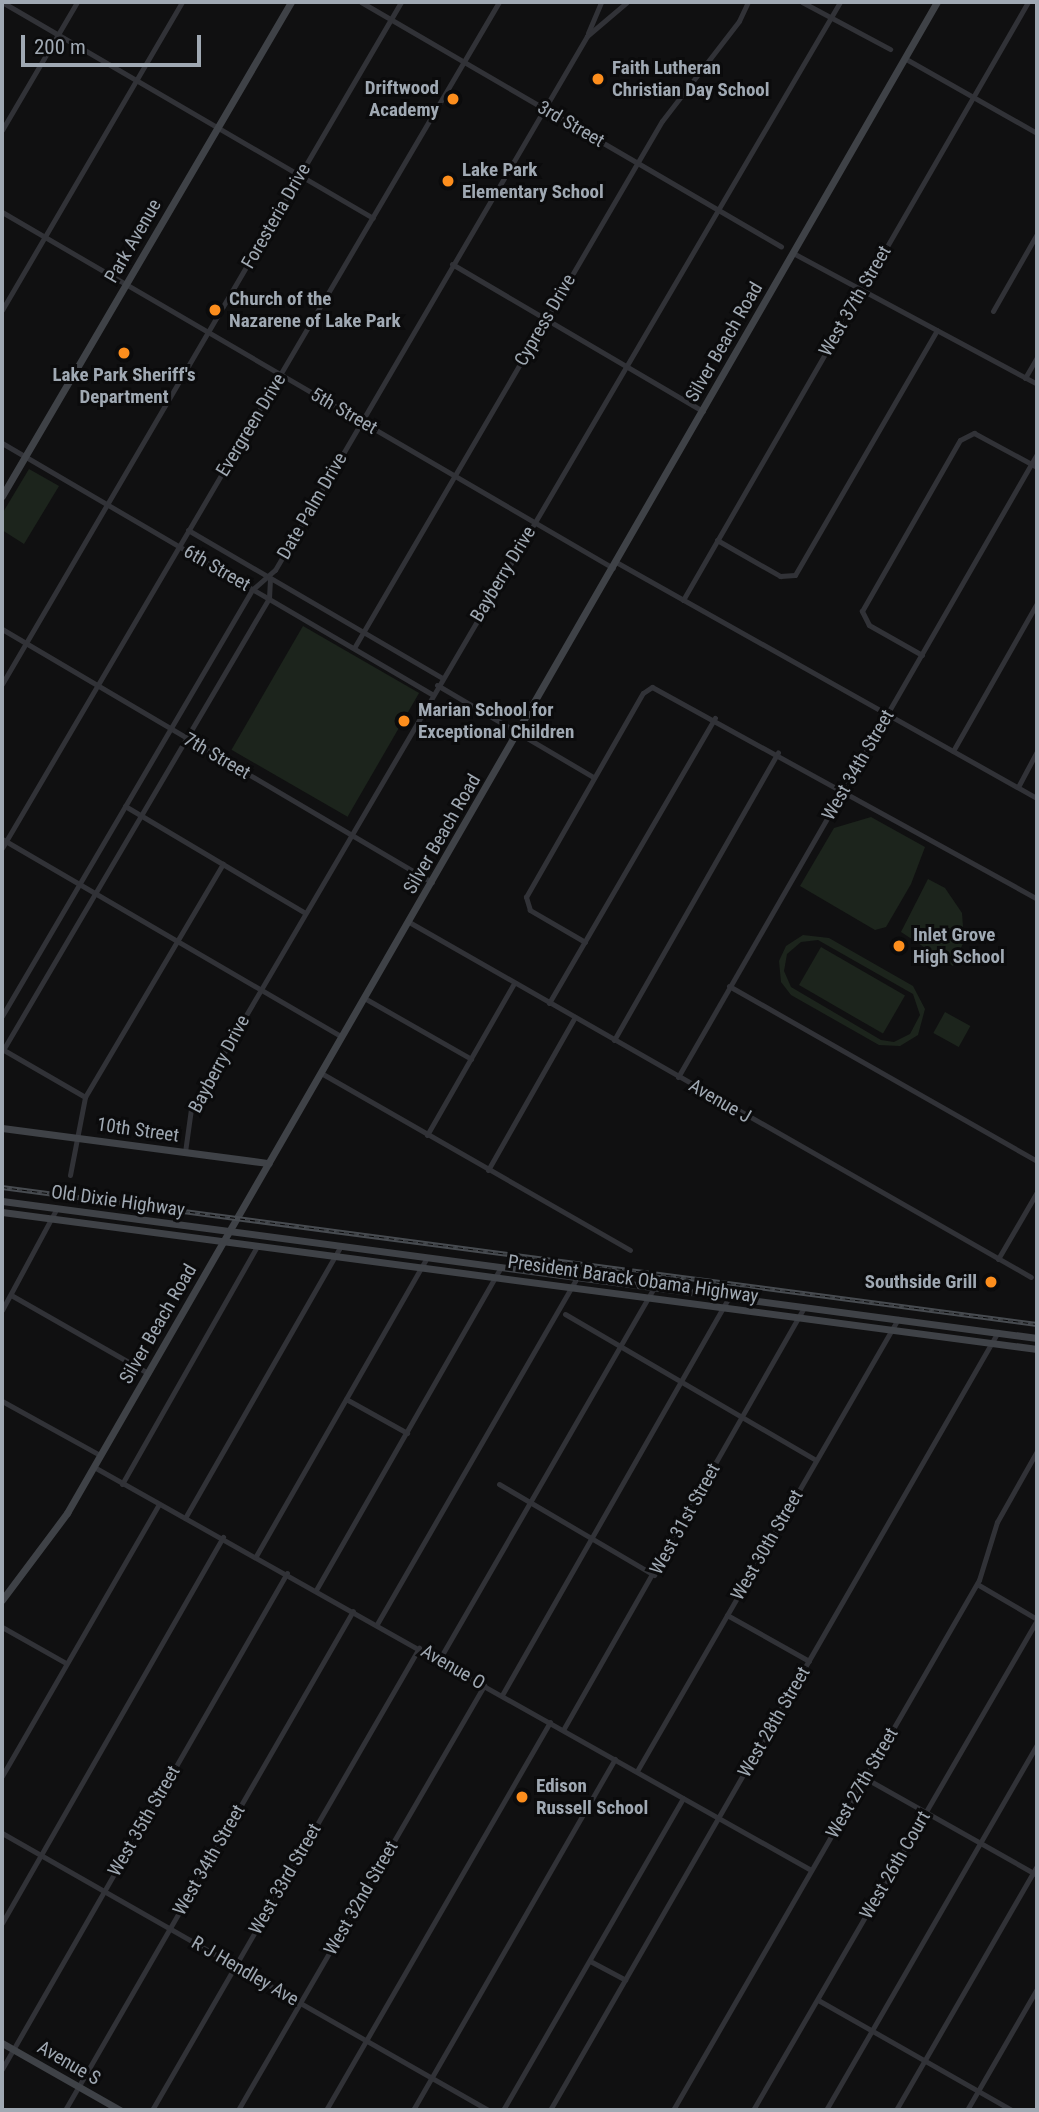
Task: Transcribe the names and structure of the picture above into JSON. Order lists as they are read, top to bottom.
{
  "streets": {
    "street": [
      "3rd Street",
      "Foresteria Drive",
      "Park Avenue",
      "West 37th Street",
      "Cypress Drive",
      "Silver Beach Road",
      "5th Street",
      "Evergreen Drive",
      "Date Palm Drive",
      "6th Street",
      "Bayberry Drive",
      "7th Street",
      "West 34th Street",
      "Avenue J",
      "10th Street",
      "Old Dixie Highway",
      "President Barack Obama Highway",
      "West 31st Street",
      "West 30th Street",
      "Avenue O",
      "West 28th Street",
      "West 27th Street",
      "West 35th Street",
      "West 26th Court",
      "West 33rd Street",
      "West 32nd Street",
      "R J Hendley Ave",
      "Avenue S"
    ]
  },
  "crossings": [
    ["3rd Street", "Foresteria Drive"],
    ["3rd Street", "Cypress Drive"],
    ["3rd Street", "Evergreen Drive"],
    ["3rd Street", "Date Palm Drive"],
    ["3rd Street", "Bayberry Drive"],
    ["Foresteria Drive", "5th Street"],
    ["Foresteria Drive", "6th Street"],
    ["Foresteria Drive", "7th Street"],
    ["Park Avenue", "5th Street"],
    ["Park Avenue", "6th Street"],
    ["West 37th Street", "5th Street"],
    ["Cypress Drive", "5th Street"],
    ["Cypress Drive", "6th Street"],
    ["Silver Beach Road", "5th Street"],
    ["Silver Beach Road", "7th Street"],
    ["Silver Beach Road", "Avenue J"],
    ["Silver Beach Road", "10th Street"],
    ["Silver Beach Road", "Old Dixie Highway"],
    ["Silver Beach Road", "President Barack Obama Highway"],
    ["Silver Beach Road", "Avenue O"],
    ["5th Street", "Evergreen Drive"],
    ["5th Street", "Date Palm Drive"],
    ["5th Street", "Bayberry Drive"],
    ["5th Street", "West 34th Street"],
    ["Evergreen Drive", "6th Street"],
    ["Evergreen Drive", "7th Street"],
    ["Date Palm Drive", "6th Street"],
    ["Date Palm Drive", "7th Street"],
    ["6th Street", "Bayberry Drive"],
    ["Bayberry Drive", "7th Street"],
    ["Bayberry Drive", "10th Street"],
    ["West 34th Street", "Avenue J"],
    ["West 34th Street", "Avenue O"],
    ["West 34th Street", "R J Hendley Ave"],
    ["West 34th Street", "Avenue S"],
    ["Old Dixie Highway", "President Barack Obama Highway"],
    ["President Barack Obama Highway", "West 31st Street"],
    ["President Barack Obama Highway", "West 30th Street"],
    ["President Barack Obama Highway", "West 28th Street"],
    ["West 31st Street", "Avenue O"],
    ["West 30th Street", "Avenue O"],
    ["Avenue O", "West 28th Street"],
    ["Avenue O", "West 27th Street"],
    ["Avenue O", "West 35th Street"],
    ["Avenue O", "West 33rd Street"],
    ["Avenue O", "West 32nd Street"],
    ["West 35th Street", "R J Hendley Ave"],
    ["West 35th Street", "Avenue S"],
    ["West 33rd Street", "R J Hendley Ave"],
    ["West 32nd Street", "R J Hendley Ave"]
  ],
  "places": [
    "Faith Lutheran Christian Day School",
    "Driftwood Academy",
    "Lake Park Elementary School",
    "Church of the Nazarene of Lake Park",
    "Lake Park Sheriff's Department",
    "Marian School for Exceptional Children",
    "Inlet Grove High School",
    "Southside Grill",
    "Edison Russell School"
  ],
  "scale_bar": "200 m"
}
